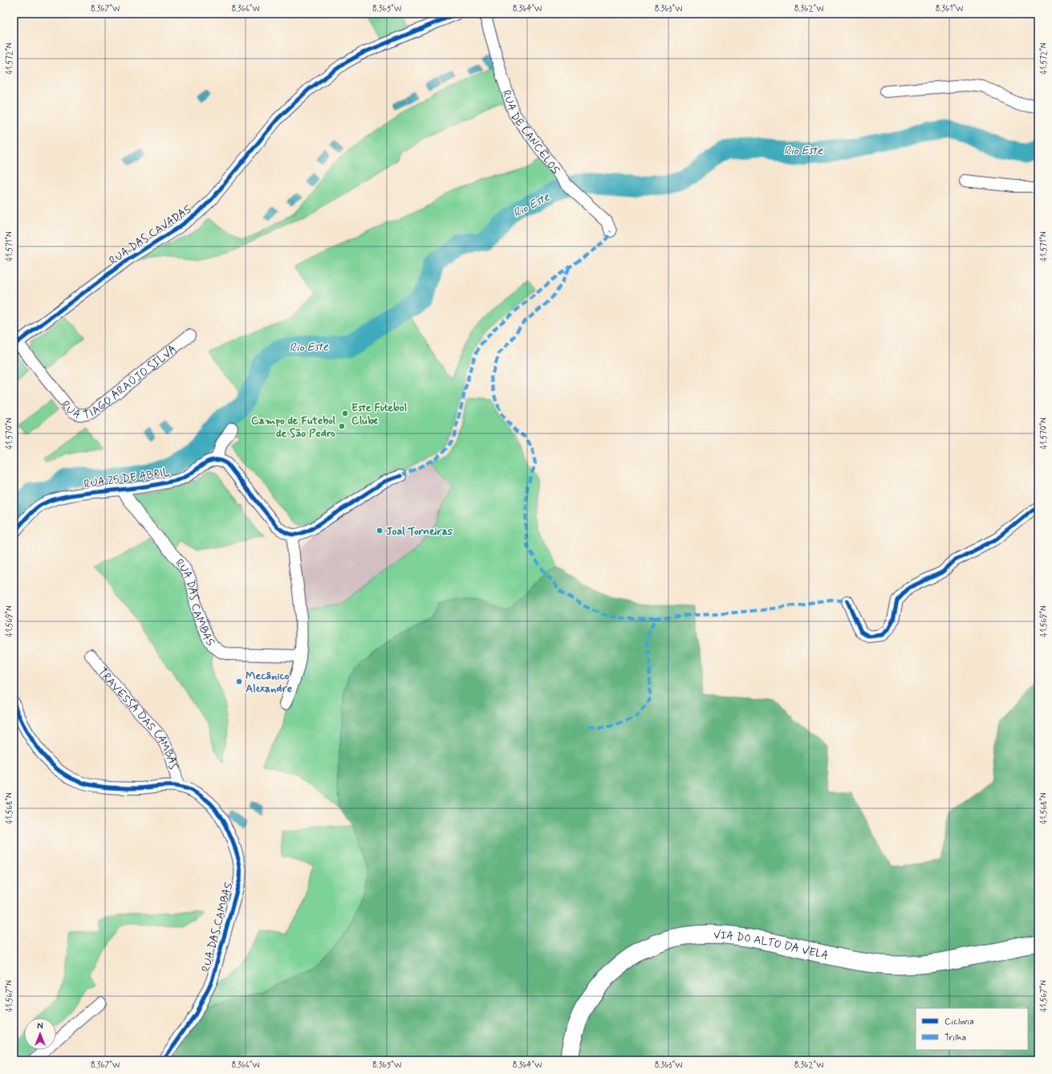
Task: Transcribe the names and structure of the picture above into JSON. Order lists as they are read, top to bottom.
{
  "streets": {
    "main road": ["VIA DO ALTO DA VELA"],
    "street": [
      "RUA DE CANCELOS",
      "RUA DAS CAVADAS",
      "RUA TIAGO ARAÚJO SILVA",
      "RUA 25 DE ABRIL",
      "RUA DAS CAMBAS",
      "TRAVESSA DAS CAMBAS"
    ]
  },
  "crossings": [
    ["RUA DAS CAVADAS", "RUA TIAGO ARAÚJO SILVA"],
    ["RUA 25 DE ABRIL", "RUA DAS CAMBAS"],
    ["RUA DAS CAMBAS", "TRAVESSA DAS CAMBAS"]
  ],
  "water": ["Rio Este"],
  "places": [
    "Este Futebol Clube",
    "Campo de Futebol de São Pedro",
    "Joal Torneiras",
    "Mecânico Alexandre"
  ],
  "legend": ["Ciclovia", "Trilha"],
  "north": "top",
  "coordinates": [
    "8.367°W",
    "8.366°W",
    "8.365°W",
    "8.364°W",
    "8.363°W",
    "8.362°W",
    "8.361°W",
    "41.572°N",
    "41.571°N",
    "41.570°N",
    "41.569°N",
    "41.568°N",
    "41.567°N"
  ]
}
